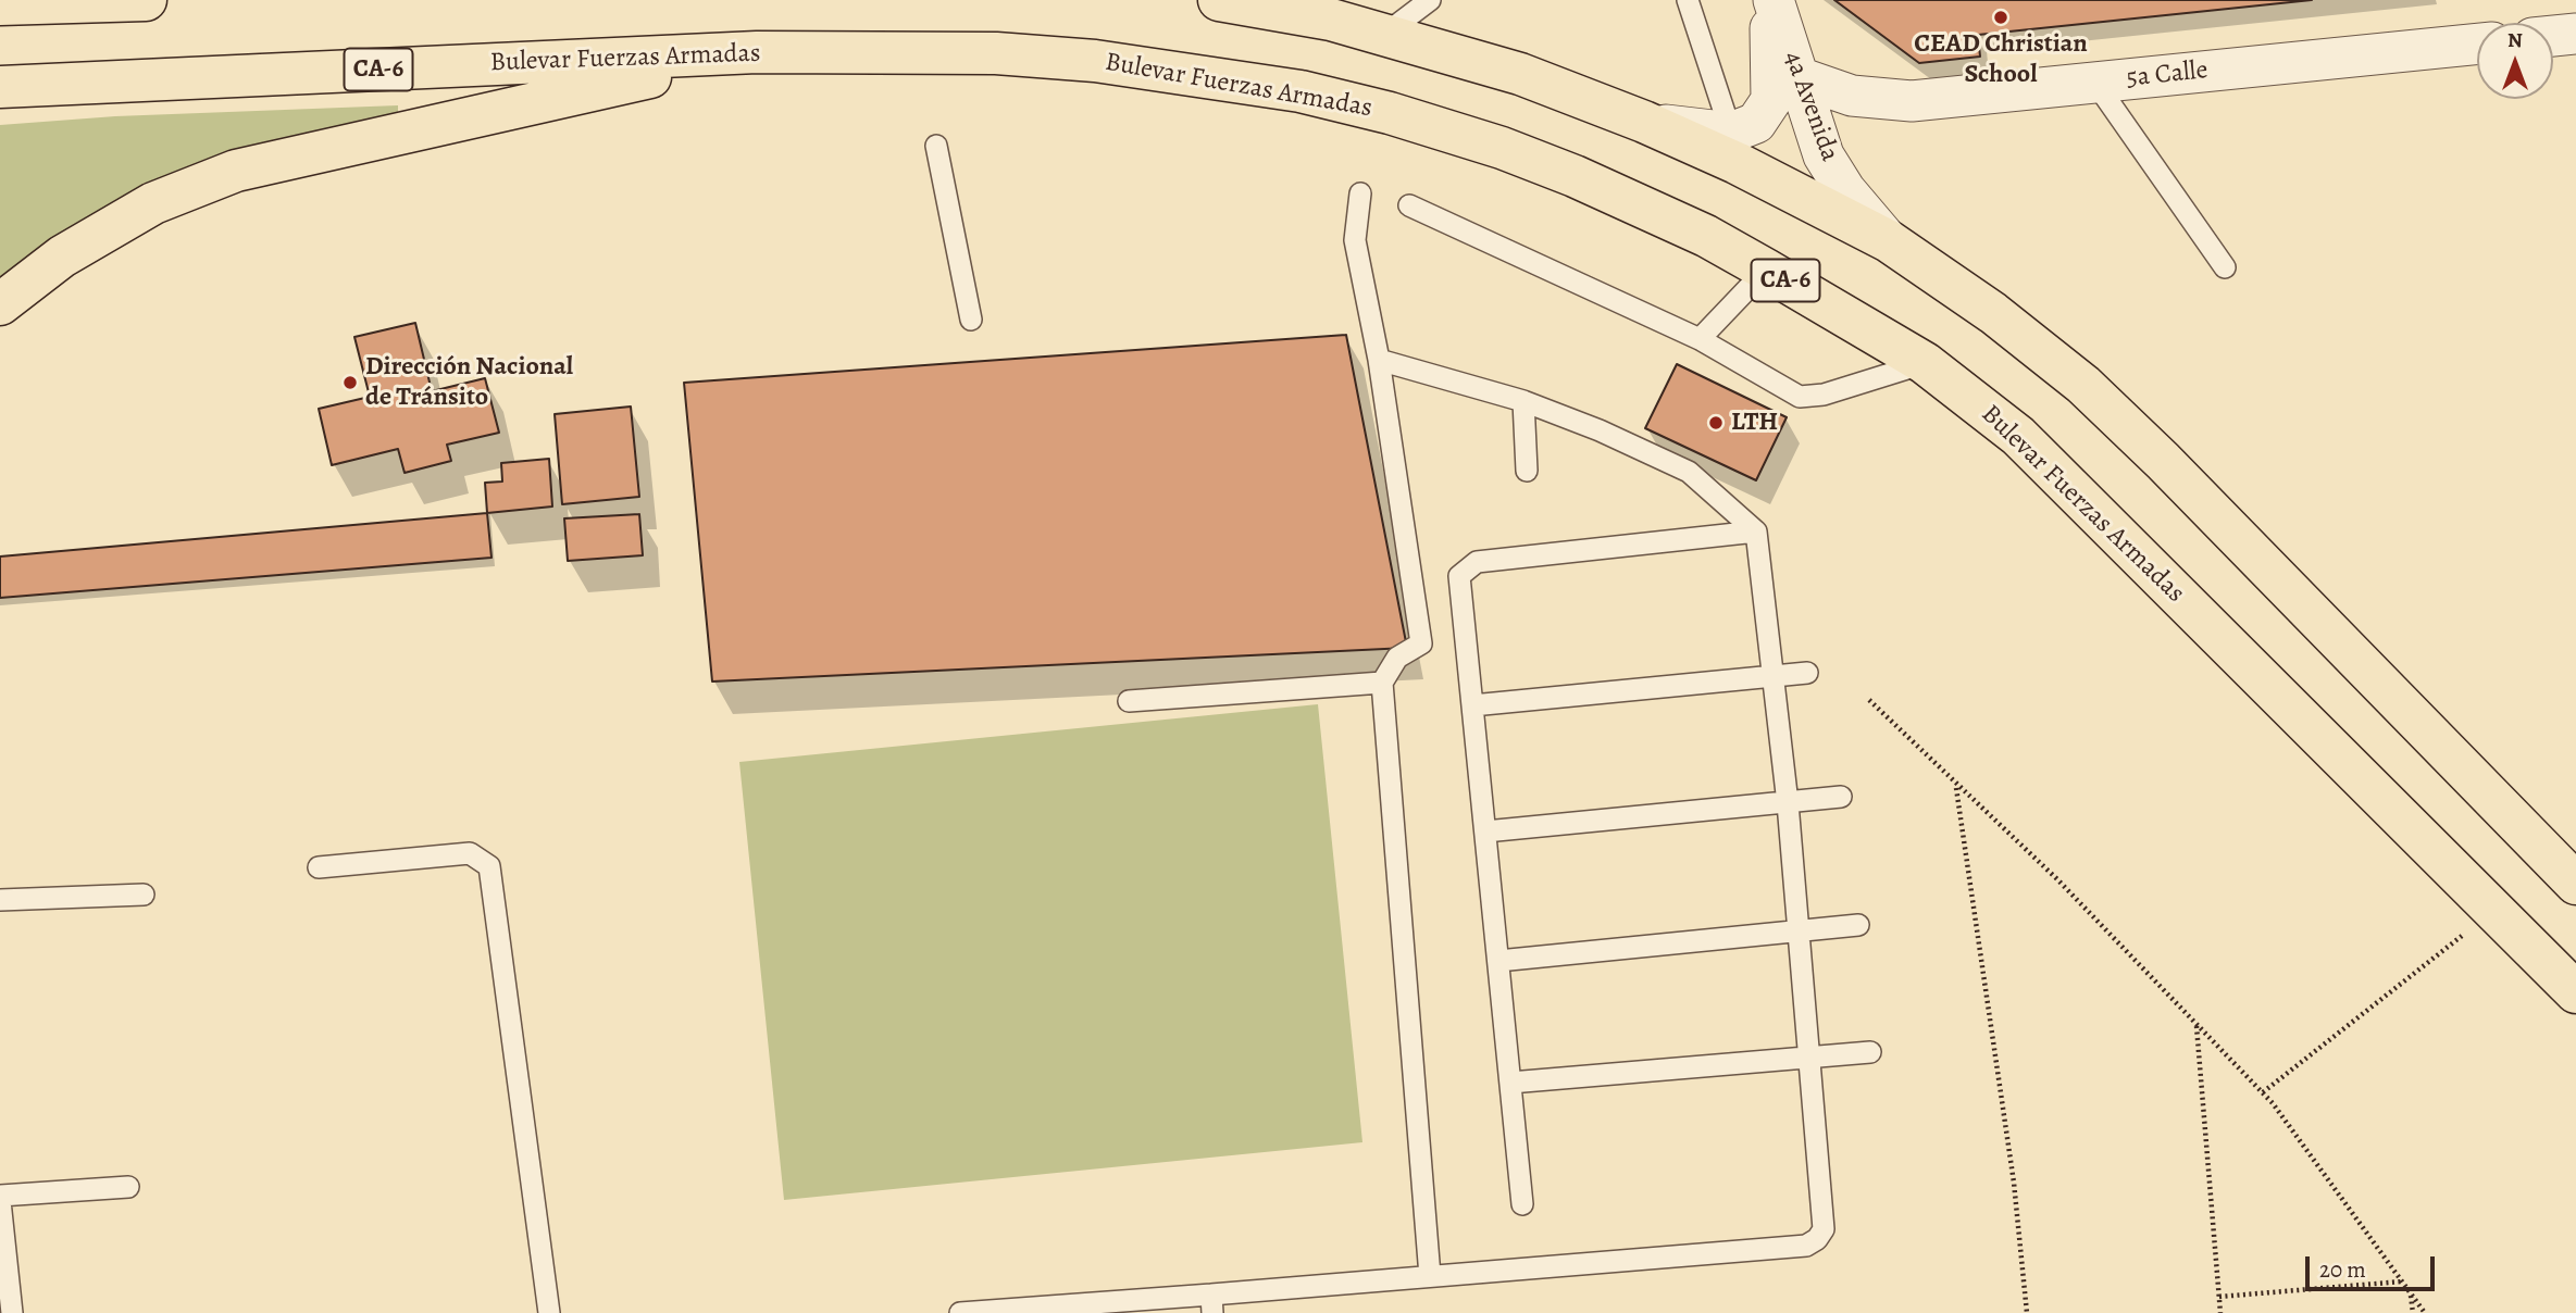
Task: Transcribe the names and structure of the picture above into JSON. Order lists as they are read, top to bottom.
{
  "streets": {
    "highway": ["Bulevar Fuerzas Armadas", "CA-6"],
    "street": ["5a Calle", "4a Avenida"]
  },
  "crossings": [
    ["5a Calle", "4a Avenida"]
  ],
  "places": ["CEAD Christian School", "Dirección Nacional de Tránsito", "LTH"],
  "scale_bar": "20 m",
  "north": "top"
}
